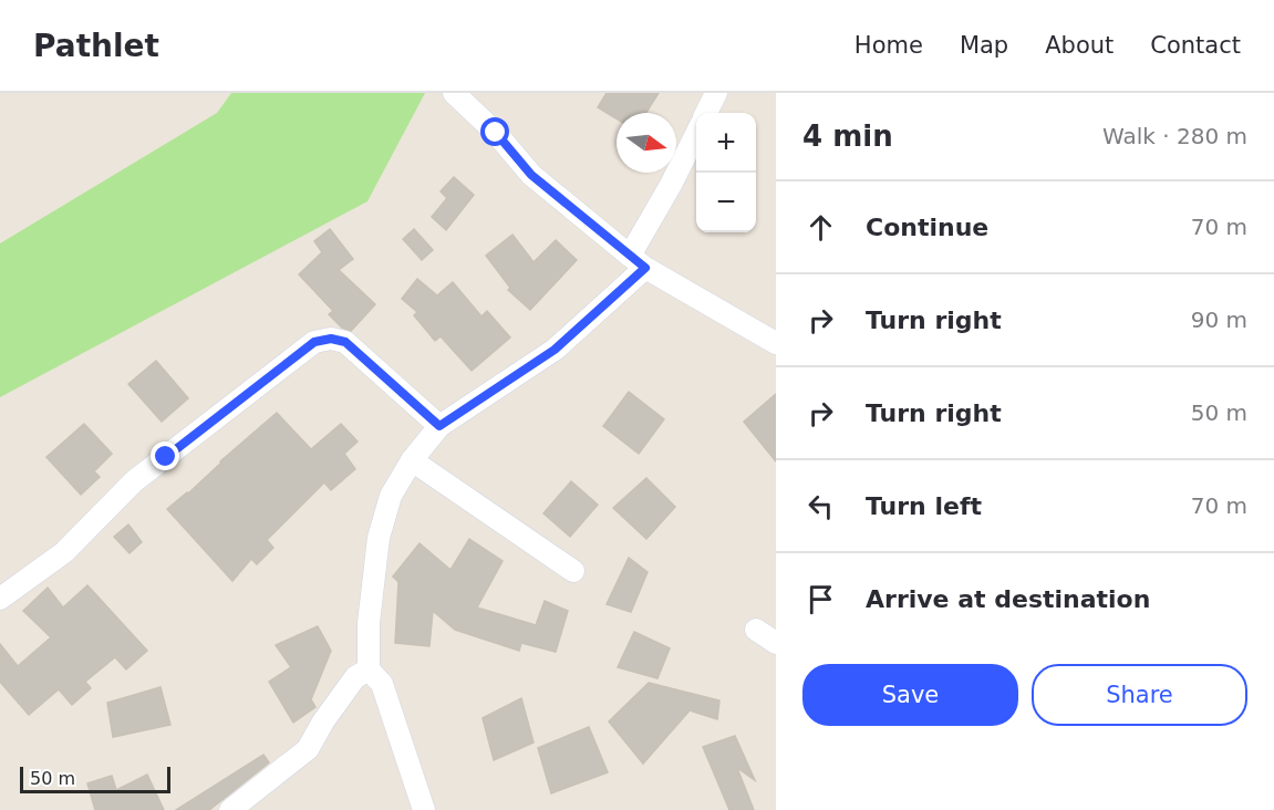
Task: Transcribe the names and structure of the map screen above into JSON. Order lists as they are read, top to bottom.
{
  "scale_bar": "50 m",
  "north": "right",
  "page": {
    "header": "Pathlet",
    "nav": [
      "Home",
      "Map",
      "About",
      "Contact"
    ],
    "heading": ["4 min", "Walk · 280 m"],
    "map_buttons": ["+", "−"],
    "list": [
      ["Continue", "70 m"],
      ["Turn right", "90 m"],
      ["Turn right", "50 m"],
      ["Turn left", "70 m"],
      "Arrive at destination"
    ],
    "buttons": ["Save", "Share"],
    "scale": "50 m"
  }
}
